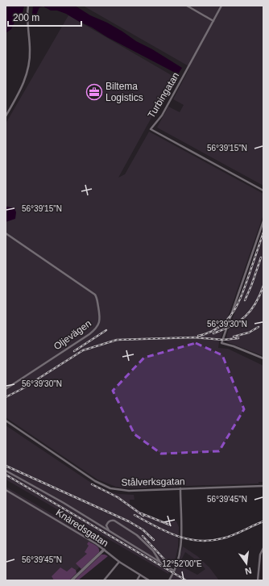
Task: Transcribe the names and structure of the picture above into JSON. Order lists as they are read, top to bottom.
{
  "streets": {
    "street": [
      "Turbingatan",
      "Oljevägen",
      "Stålverksgatan",
      "Knäredsgatan"
    ]
  },
  "places": {
    "office": ["Biltema Logistics"]
  },
  "scale_bar": "200 m",
  "north": "bottom",
  "coordinates": [
    "56°39'15\"N",
    "56°39'30\"N",
    "56°39'45\"N",
    "12°52'00\"E"
  ]
}
